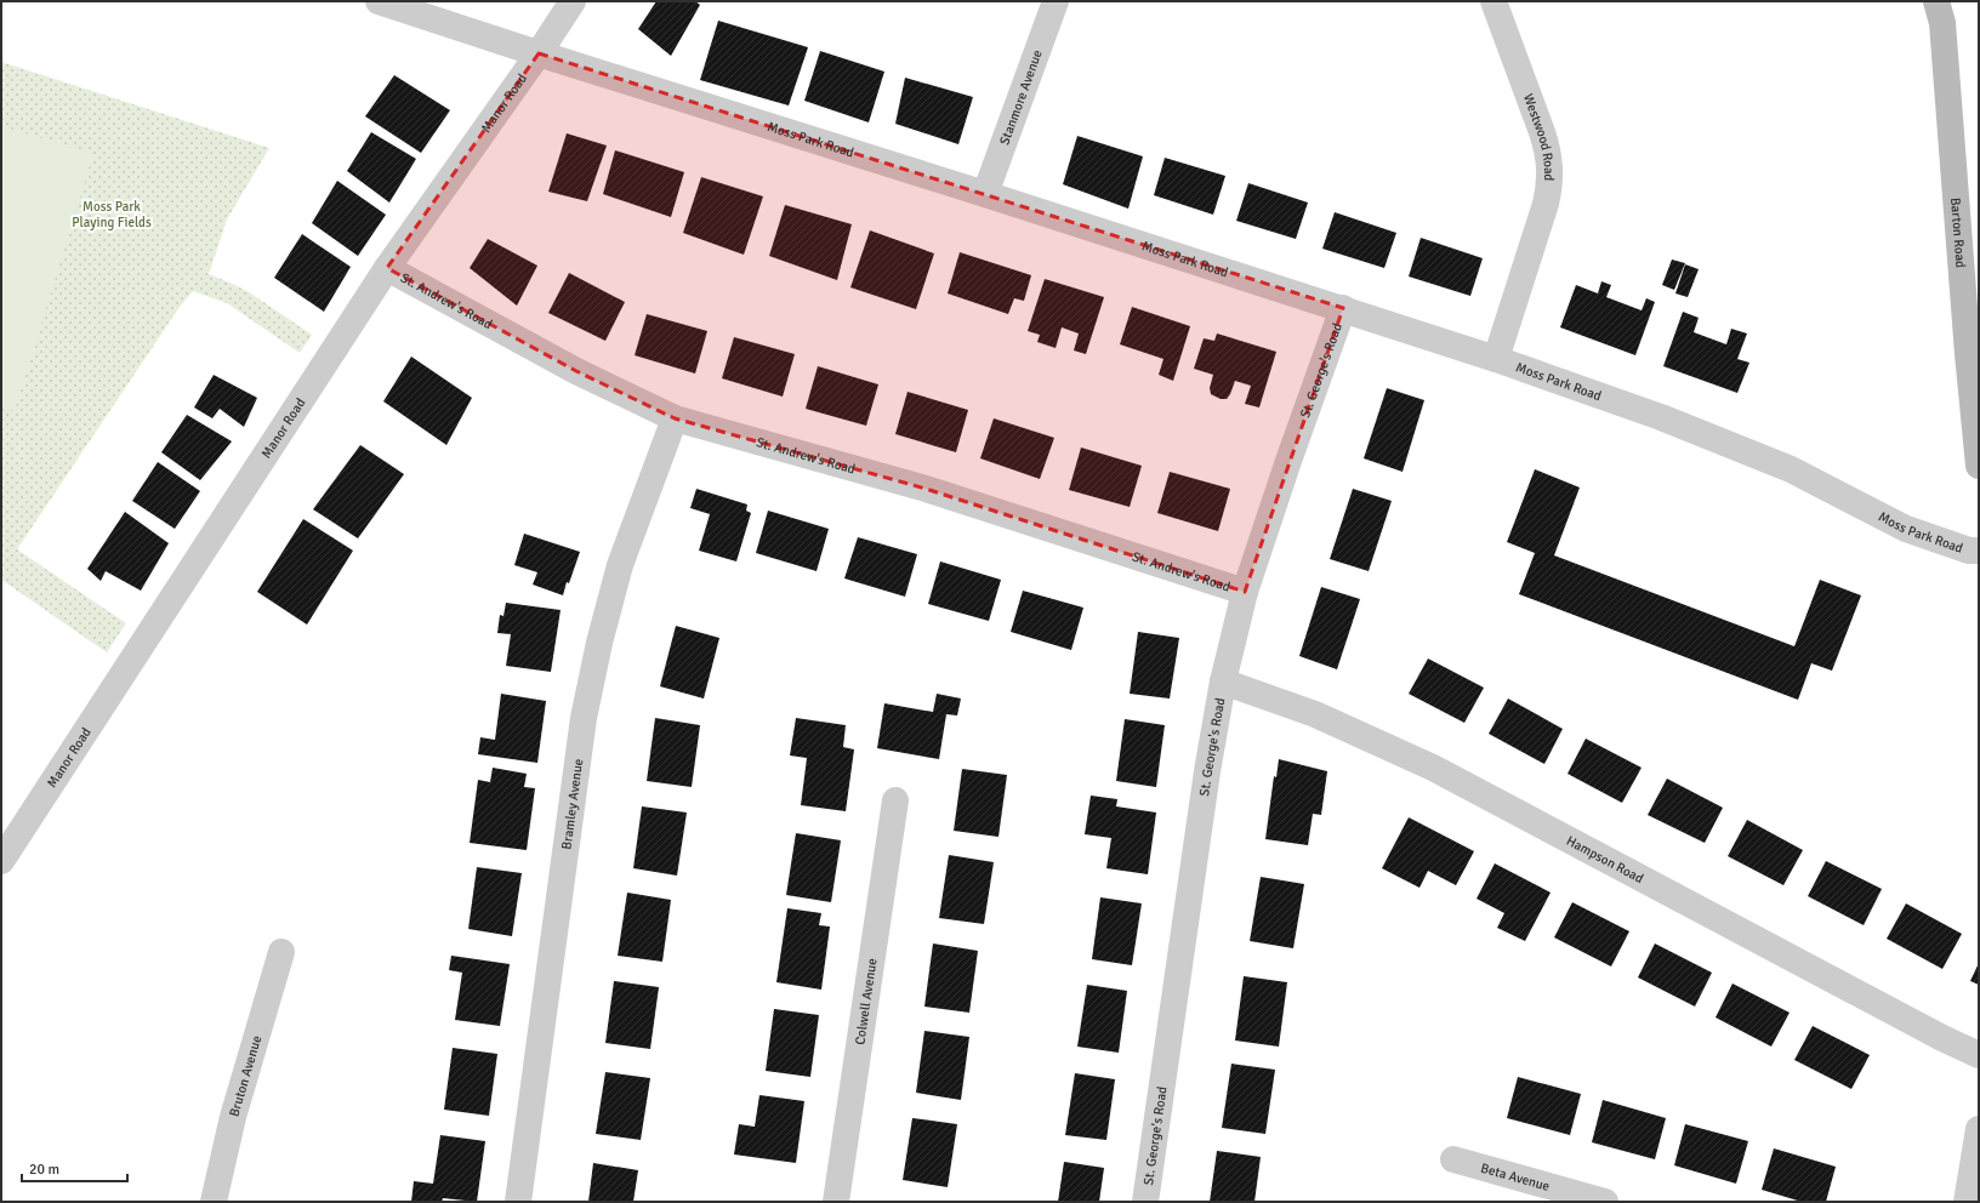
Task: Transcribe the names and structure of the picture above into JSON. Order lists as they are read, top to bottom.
{
  "streets": {
    "street": [
      "Stanmore Avenue",
      "Manor Road",
      "Westwood Road",
      "Moss Park Road",
      "Barton Road",
      "St. Andrew's Road",
      "St. George's Road",
      "Bramley Avenue",
      "Hampson Road",
      "Colwell Avenue",
      "Bruton Avenue",
      "Beta Avenue"
    ]
  },
  "crossings": [
    ["Stanmore Avenue", "Moss Park Road"],
    ["Manor Road", "Moss Park Road"],
    ["Manor Road", "St. Andrew's Road"],
    ["Westwood Road", "Moss Park Road"],
    ["Moss Park Road", "St. George's Road"],
    ["St. Andrew's Road", "St. George's Road"],
    ["St. Andrew's Road", "Bramley Avenue"],
    ["St. George's Road", "Hampson Road"]
  ],
  "parks": ["Moss Park Playing Fields"],
  "scale_bar": "20 m"
}
